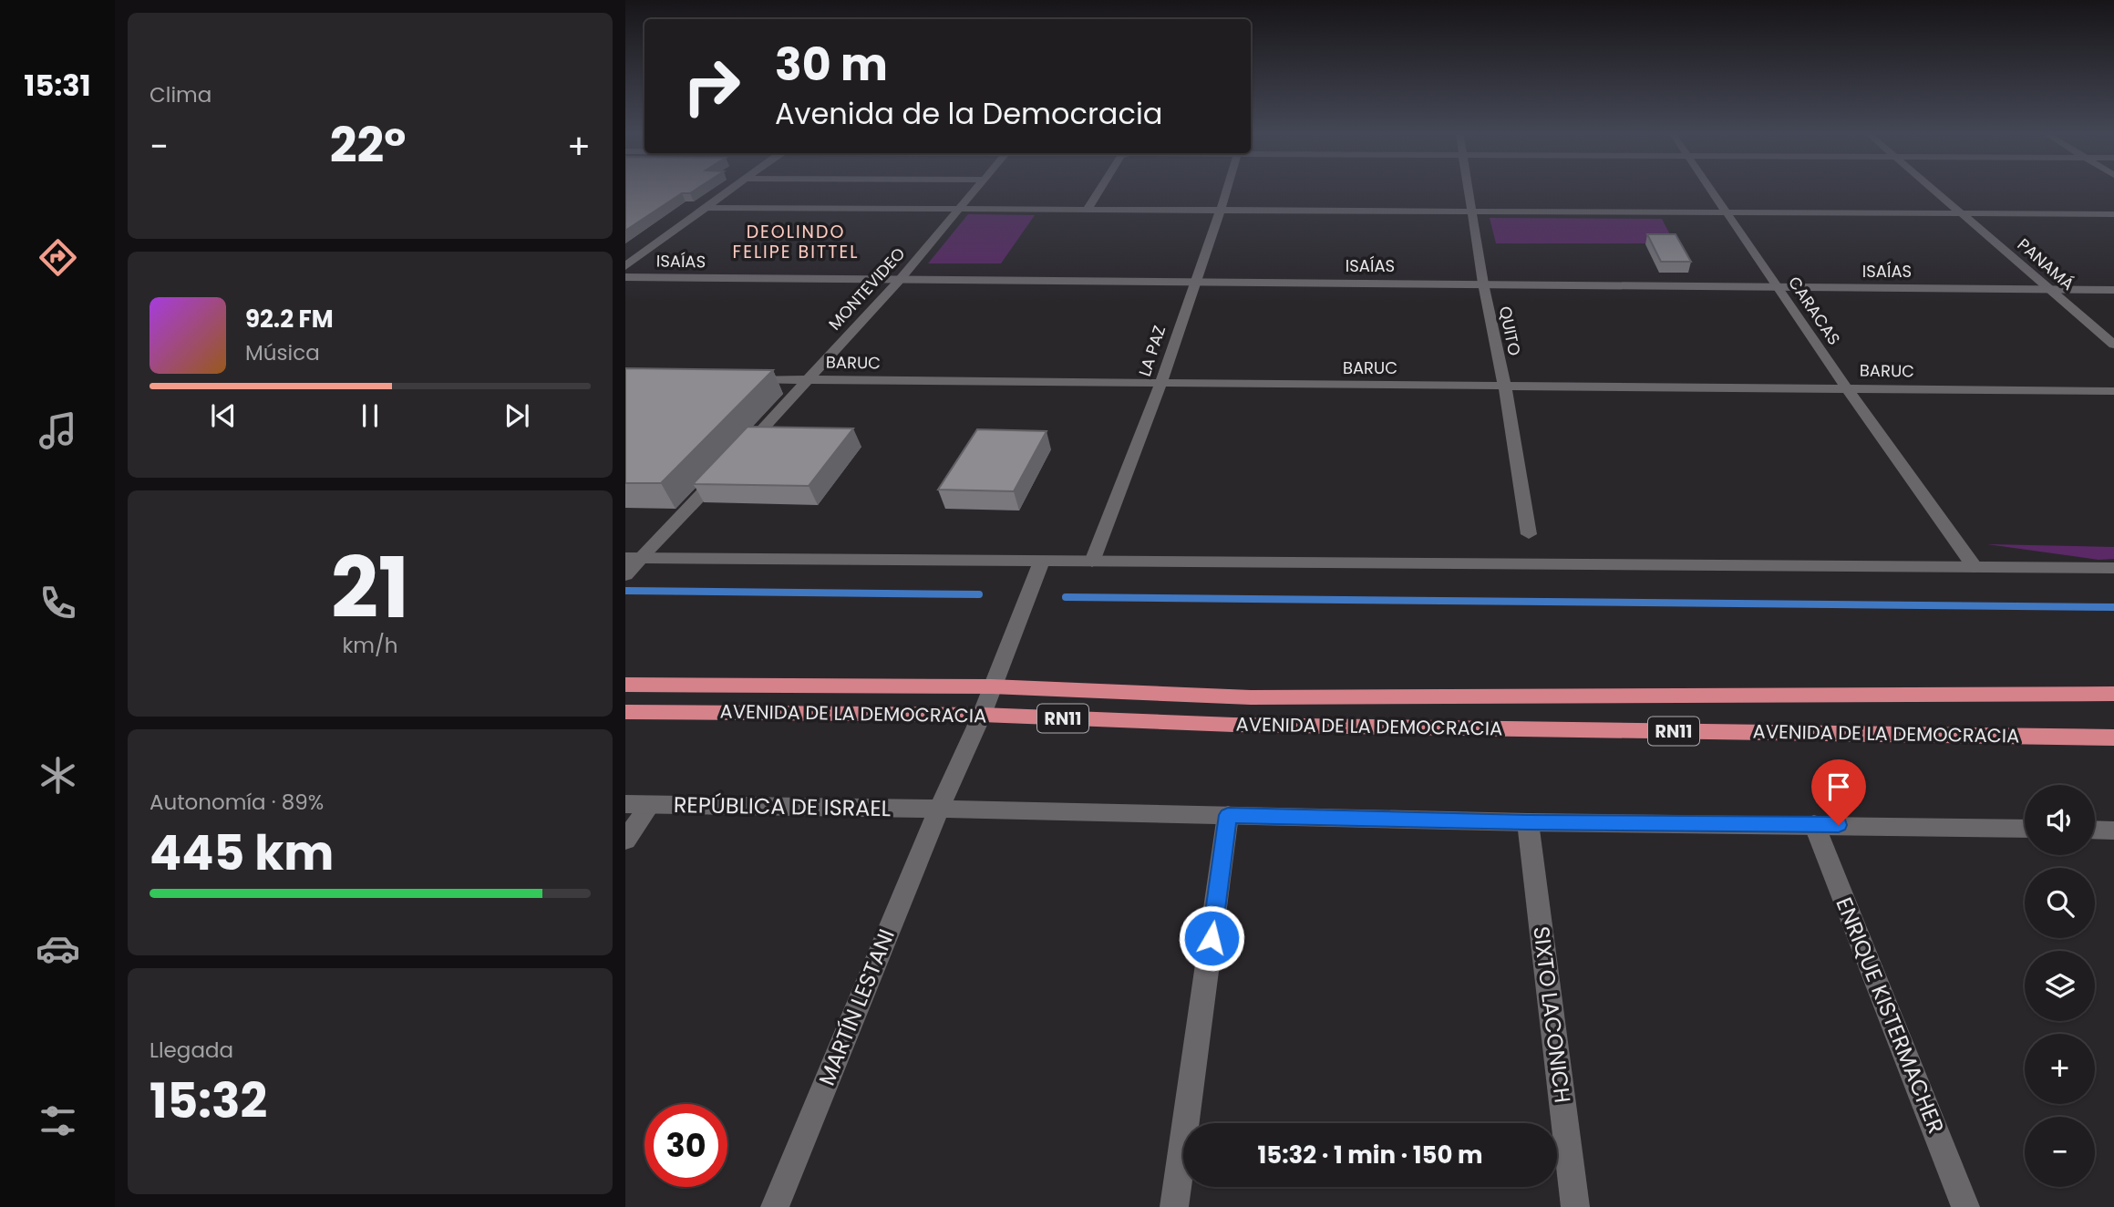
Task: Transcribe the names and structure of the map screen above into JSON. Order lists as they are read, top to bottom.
{
  "streets": {
    "highway": ["AVENIDA DE LA DEMOCRACIA", "RN11"],
    "street": [
      "ISAÍAS",
      "PANAMÁ",
      "MONTEVIDEO",
      "CARACAS",
      "QUITO",
      "LA PAZ",
      "BARUC",
      "REPÚBLICA DE ISRAEL",
      "MARTÍN LESTANI",
      "SIXTO LACONICH",
      "ENRIQUE KISTERMACHER"
    ]
  },
  "crossings": [
    ["ISAÍAS", "PANAMÁ"],
    ["ISAÍAS", "MONTEVIDEO"],
    ["ISAÍAS", "CARACAS"],
    ["ISAÍAS", "QUITO"],
    ["ISAÍAS", "LA PAZ"],
    ["MONTEVIDEO", "BARUC"],
    ["CARACAS", "BARUC"],
    ["QUITO", "BARUC"],
    ["LA PAZ", "BARUC"],
    ["AVENIDA DE LA DEMOCRACIA", "MARTÍN LESTANI"],
    ["REPÚBLICA DE ISRAEL", "MARTÍN LESTANI"]
  ],
  "districts": ["DEOLINDO FELIPE BITTEL"],
  "page": {
    "tabs": "15:31",
    "tile": [
      "Clima",
      ["21", "km/h"],
      ["Autonomía · 89%", "445 km"],
      ["Llegada", "15:32"]
    ],
    "turn": ["30 m", "Avenida de la Democracia"],
    "heat": ["−", "22°", "+"],
    "song": ["92.2 FM", "Música"],
    "map_buttons": ["+", "−"],
    "limit": "30",
    "trip": "15:32 · 1 min · 150 m"
  }
}
